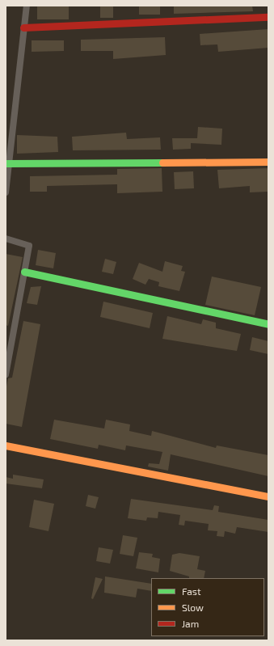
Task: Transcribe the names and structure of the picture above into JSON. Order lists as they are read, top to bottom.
{
  "legend": ["Fast", "Slow", "Jam"]
}
